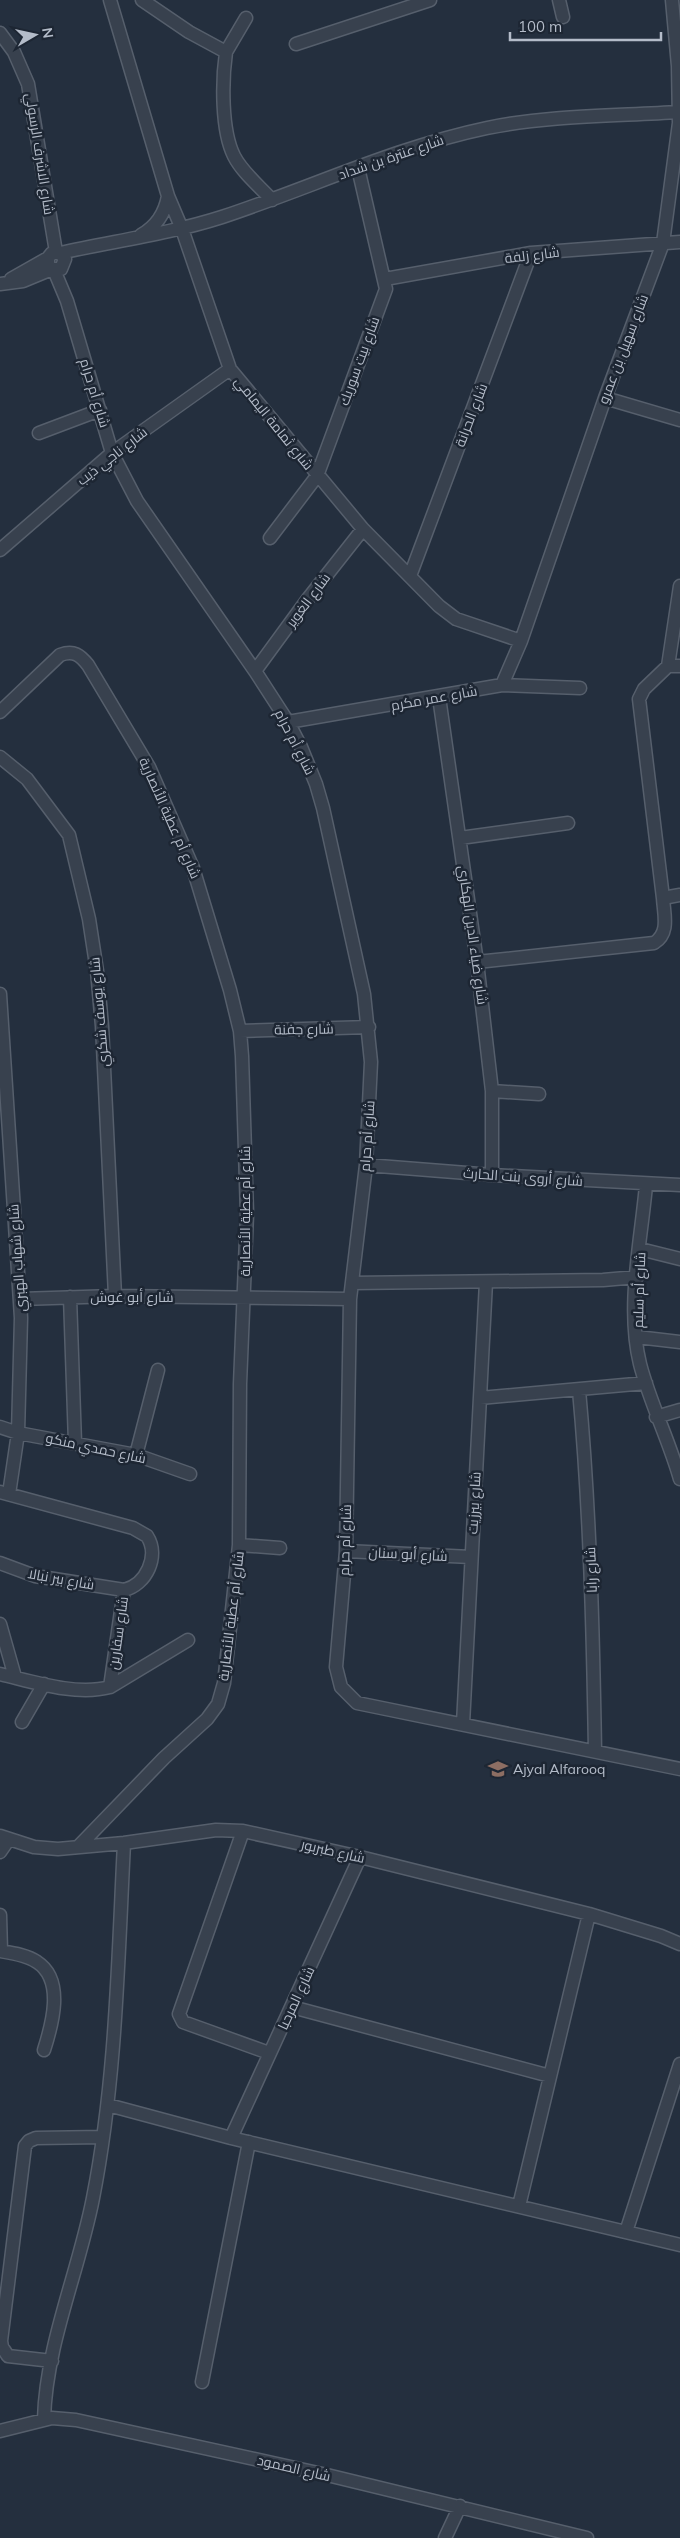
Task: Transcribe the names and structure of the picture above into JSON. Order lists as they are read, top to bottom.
{
  "streets": {
    "street": [
      "شارع الاشرف الرسولي",
      "شارع عنترة بن شداد",
      "شارع زلفة",
      "شارع سهيل بن عمرو",
      "شارع بيت سوريك",
      "شارع أم حرام",
      "شارع الحرانة",
      "شارع ثمامة اليمامي",
      "شارع ناجي ذيب",
      "شارع الغوير",
      "شارع عمر مكرم",
      "شارع أم عطية الأنصارية",
      "شارع ضياء الدين الهكاري",
      "شارع يوسف شكري",
      "شارع جفنة",
      "شارع أروى بنت الحارث",
      "شارع شهاب الهبري",
      "شارع أم سليم",
      "شارع أبو غوش",
      "شارع حمدي منكو",
      "شارع بيرزيت",
      "شارع أبو سنان",
      "شارع رابا",
      "شارع بير نبالا",
      "شارع سفارين",
      "شارع طبربور",
      "شارع المرحبا",
      "شارع الصمود"
    ]
  },
  "crossings": [
    ["شارع الاشرف الرسولي", "شارع عنترة بن شداد"],
    ["شارع الاشرف الرسولي", "شارع أم حرام"],
    ["شارع عنترة بن شداد", "شارع سهيل بن عمرو"],
    ["شارع عنترة بن شداد", "شارع بيت سوريك"],
    ["شارع عنترة بن شداد", "شارع أم حرام"],
    ["شارع عنترة بن شداد", "شارع ثمامة اليمامي"],
    ["شارع زلفة", "شارع سهيل بن عمرو"],
    ["شارع زلفة", "شارع بيت سوريك"],
    ["شارع زلفة", "شارع الحرانة"],
    ["شارع سهيل بن عمرو", "شارع ثمامة اليمامي"],
    ["شارع سهيل بن عمرو", "شارع عمر مكرم"],
    ["شارع بيت سوريك", "شارع ثمامة اليمامي"],
    ["شارع أم حرام", "شارع ناجي ذيب"],
    ["شارع أم حرام", "شارع الغوير"],
    ["شارع أم حرام", "شارع عمر مكرم"],
    ["شارع أم حرام", "شارع جفنة"],
    ["شارع أم حرام", "شارع أروى بنت الحارث"],
    ["شارع أم حرام", "شارع أبو غوش"],
    ["شارع أم حرام", "شارع بيرزيت"],
    ["شارع أم حرام", "شارع أبو سنان"],
    ["شارع أم حرام", "شارع رابا"],
    ["شارع الحرانة", "شارع ثمامة اليمامي"],
    ["شارع ثمامة اليمامي", "شارع ناجي ذيب"],
    ["شارع ثمامة اليمامي", "شارع الغوير"],
    ["شارع عمر مكرم", "شارع ضياء الدين الهكاري"],
    ["شارع أم عطية الأنصارية", "شارع جفنة"],
    ["شارع أم عطية الأنصارية", "شارع أبو غوش"],
    ["شارع أم عطية الأنصارية", "شارع طبربور"],
    ["شارع ضياء الدين الهكاري", "شارع أروى بنت الحارث"],
    ["شارع يوسف شكري", "شارع أبو غوش"],
    ["شارع أروى بنت الحارث", "شارع أم سليم"],
    ["شارع شهاب الهبري", "شارع أبو غوش"],
    ["شارع شهاب الهبري", "شارع حمدي منكو"],
    ["شارع شهاب الهبري", "شارع سفارين"],
    ["شارع حمدي منكو", "شارع سفارين"],
    ["شارع بيرزيت", "شارع أبو سنان"],
    ["شارع بير نبالا", "شارع سفارين"],
    ["شارع طبربور", "شارع المرحبا"]
  ],
  "places": {
    "school or university": ["Ajyal Alfarooq"]
  },
  "scale_bar": "100 m",
  "north": "right"
}
